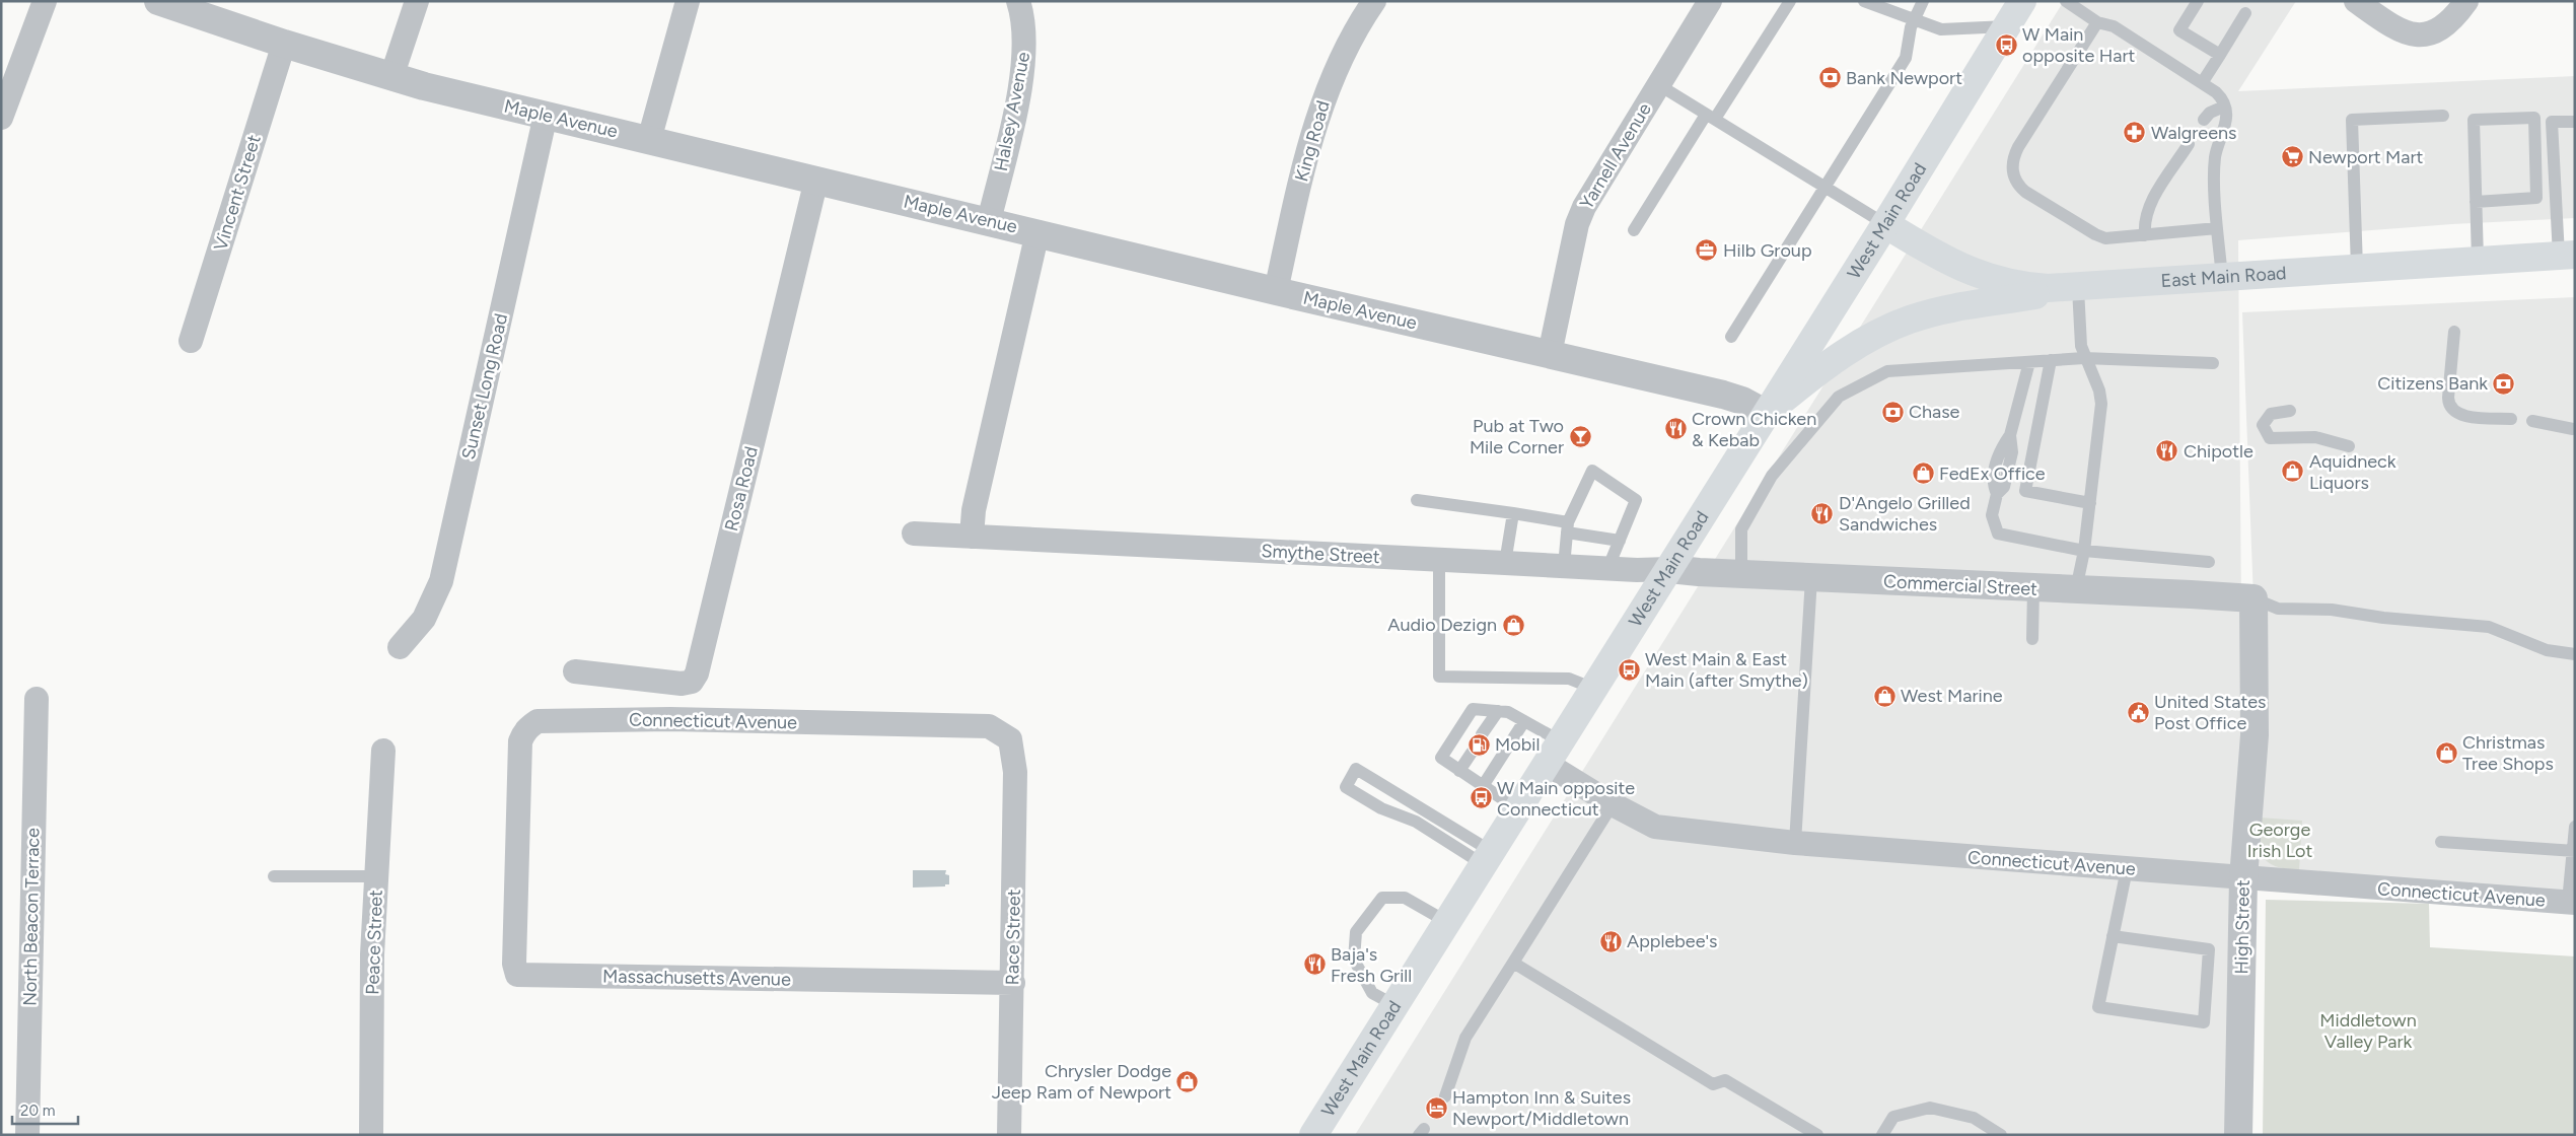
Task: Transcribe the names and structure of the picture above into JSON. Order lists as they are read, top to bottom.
{
  "streets": {
    "main road": ["West Main Road", "East Main Road"],
    "street": [
      "Halsey Avenue",
      "Maple Avenue",
      "King Road",
      "Yarnell Avenue",
      "Vincent Street",
      "Sunset Long Road",
      "Rosa Road",
      "Smythe Street",
      "Commercial Street",
      "Connecticut Avenue",
      "North Beacon Terrace",
      "High Street",
      "Race Street",
      "Peace Street",
      "Massachusetts Avenue"
    ]
  },
  "crossings": [
    ["Halsey Avenue", "Maple Avenue"],
    ["Maple Avenue", "King Road"],
    ["Maple Avenue", "Yarnell Avenue"],
    ["Maple Avenue", "Vincent Street"],
    ["Maple Avenue", "West Main Road"],
    ["Maple Avenue", "Sunset Long Road"],
    ["Maple Avenue", "Rosa Road"],
    ["West Main Road", "East Main Road"],
    ["West Main Road", "Smythe Street"],
    ["West Main Road", "Commercial Street"],
    ["West Main Road", "Connecticut Avenue"],
    ["Smythe Street", "Commercial Street"],
    ["Commercial Street", "High Street"],
    ["Connecticut Avenue", "High Street"],
    ["Connecticut Avenue", "Race Street"],
    ["Connecticut Avenue", "Massachusetts Avenue"],
    ["Race Street", "Massachusetts Avenue"]
  ],
  "parks": ["George Irish Lot", "Middletown Valley Park"],
  "places": {
    "bus stop": ["W Main opposite Hart", "West Main & East Main (after Smythe)", "W Main opposite Connecticut"],
    "bank": ["Bank Newport", "Citizens Bank", "Chase"],
    "pharmacy": ["Walgreens"],
    "supermarket": ["Newport Mart"],
    "office": ["Hilb Group"],
    "restaurant": [
      "Crown Chicken & Kebab",
      "Chipotle",
      "D'Angelo Grilled Sandwiches",
      "Applebee's",
      "Baja's Fresh Grill"
    ],
    "bar": ["Pub at Two Mile Corner"],
    "shop": [
      "Aquidneck Liquors",
      "FedEx Office",
      "Audio Dezign",
      "West Marine",
      "Christmas Tree Shops",
      "Chrysler Dodge Jeep Ram of Newport"
    ],
    "public building": ["United States Post Office"],
    "fuel station": ["Mobil"],
    "hotel": ["Hampton Inn & Suites Newport/Middletown"]
  },
  "scale_bar": "20 m"
}
